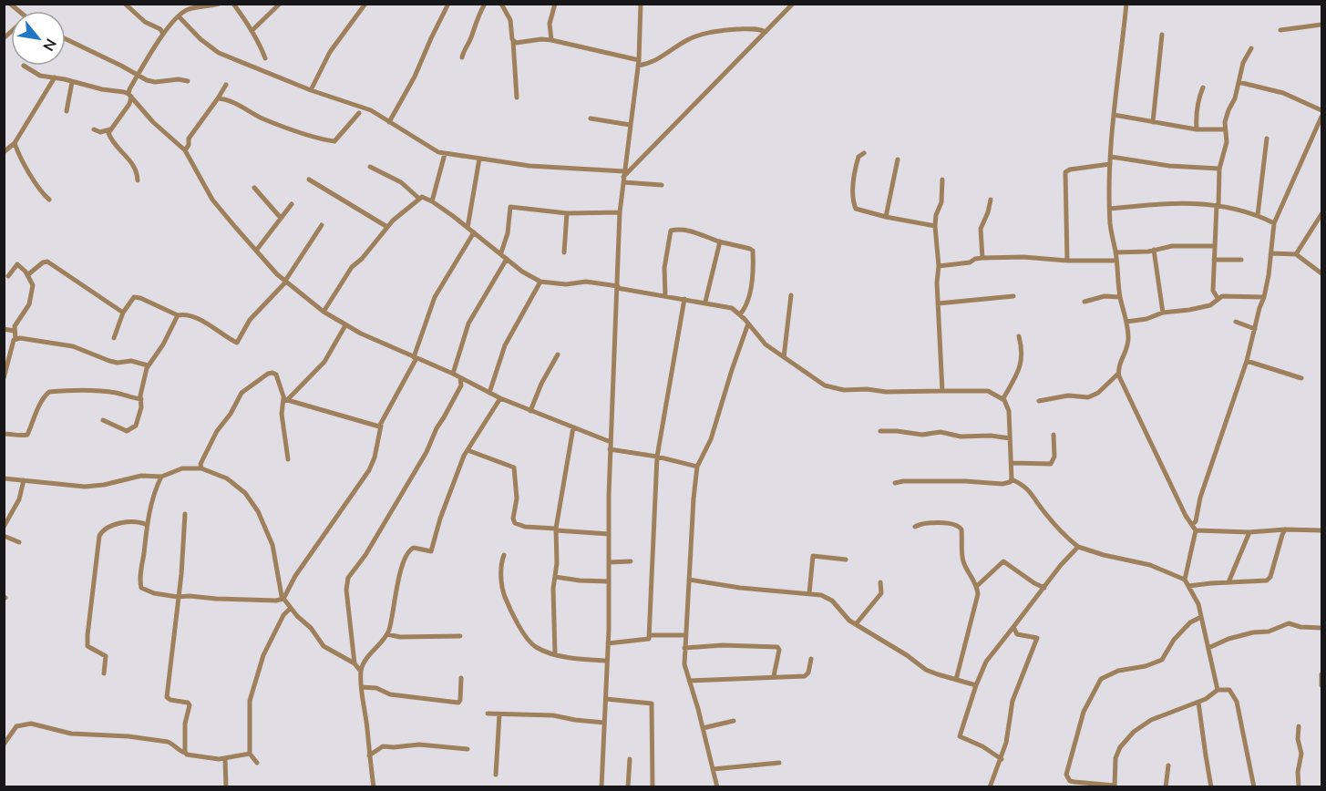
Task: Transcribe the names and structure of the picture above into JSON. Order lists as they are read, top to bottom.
{
  "north": "bottom right"
}
